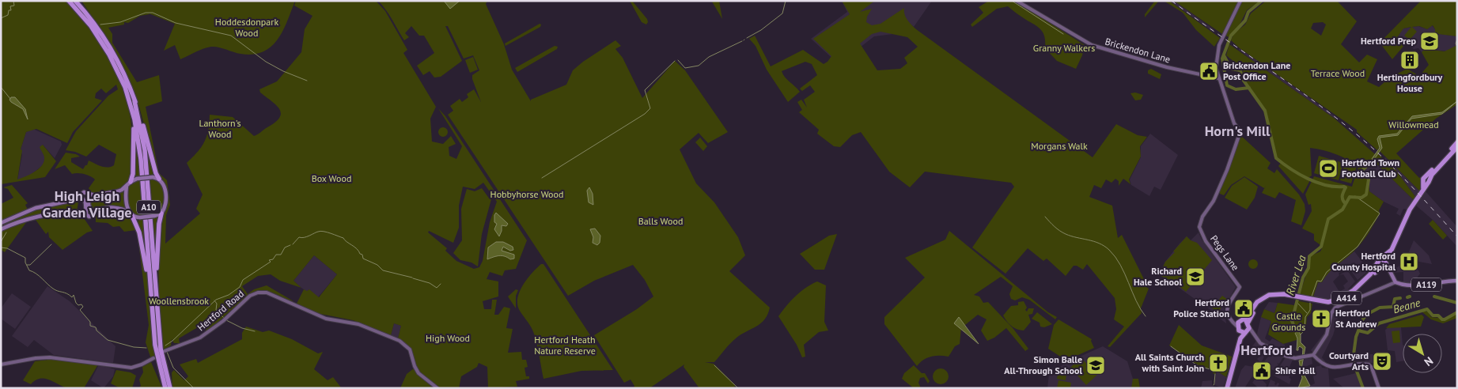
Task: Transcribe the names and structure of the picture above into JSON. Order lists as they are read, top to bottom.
{
  "streets": {
    "highway": ["A10", "A414"],
    "main road": [
      "Brickendon Lane",
      "Pegs Lane",
      "A119",
      "Hertford Road"
    ]
  },
  "crossings": [
    ["Brickendon Lane", "Pegs Lane"]
  ],
  "districts": ["Horn's Mill", "High Leigh Garden Village", "Hertford"],
  "water": ["River Lea", "Beane"],
  "parks": [
    "Hoddesdonpark Wood",
    "Granny Walkers",
    "Terrace Wood",
    "Lanthorn's Wood",
    "Willowmead",
    "Morgans Walk",
    "Box Wood",
    "Hobbyhorse Wood",
    "Balls Wood",
    "Woollensbrook",
    "Castle Grounds",
    "High Wood",
    "Hertford Heath Nature Reserve"
  ],
  "places": {
    "school or university": ["Hertford Prep", "Richard Hale School", "Simon Balle All-Through School"],
    "building": ["Hertingfordbury House"],
    "public building": ["Brickendon Lane Post Office", "Hertford Police Station", "Shire Hall"],
    "sports": ["Hertford Town Football Club"],
    "hospital": ["Hertford County Hospital"],
    "church": ["Hertford St Andrew", "All Saints Church with Saint John"],
    "theatre": ["Courtyard Arts"]
  },
  "north": "bottom right"
}
